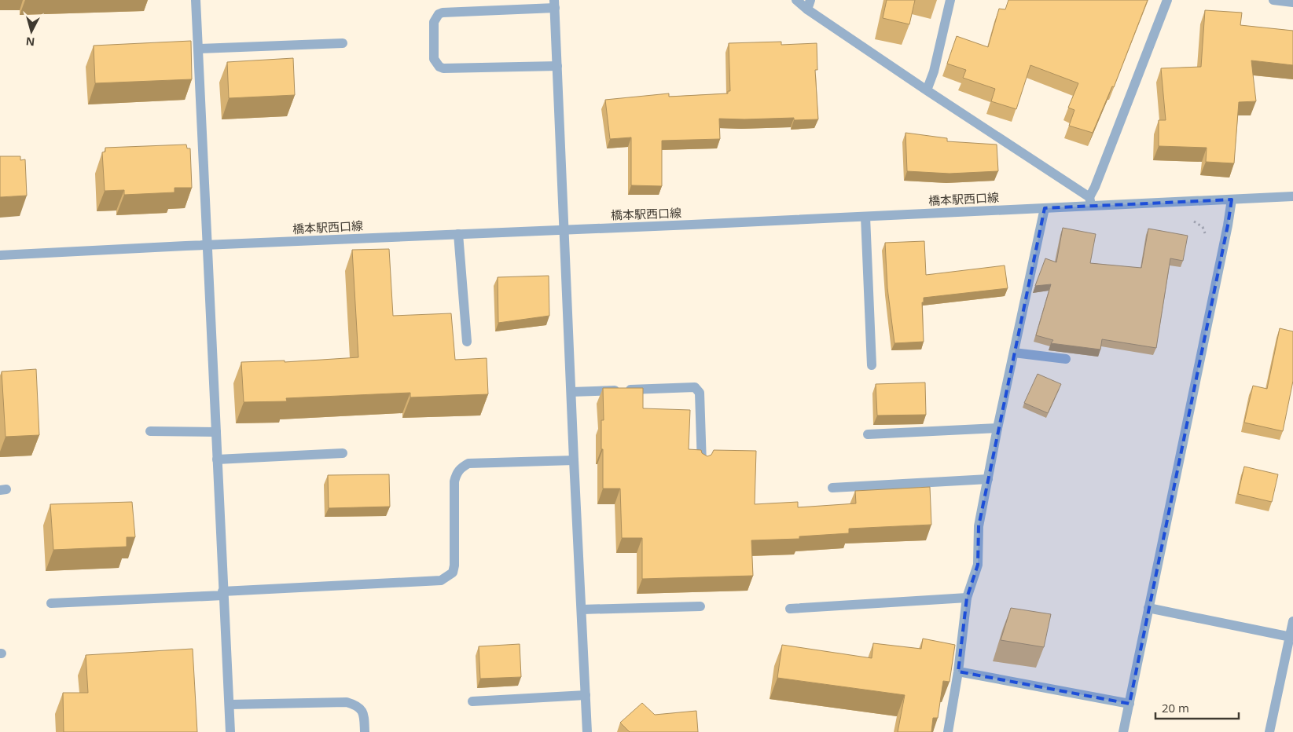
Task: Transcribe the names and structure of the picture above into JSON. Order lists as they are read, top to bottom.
{
  "streets": {
    "street": ["橋本駅西口線"]
  },
  "scale_bar": "20 m",
  "north": "bottom"
}
